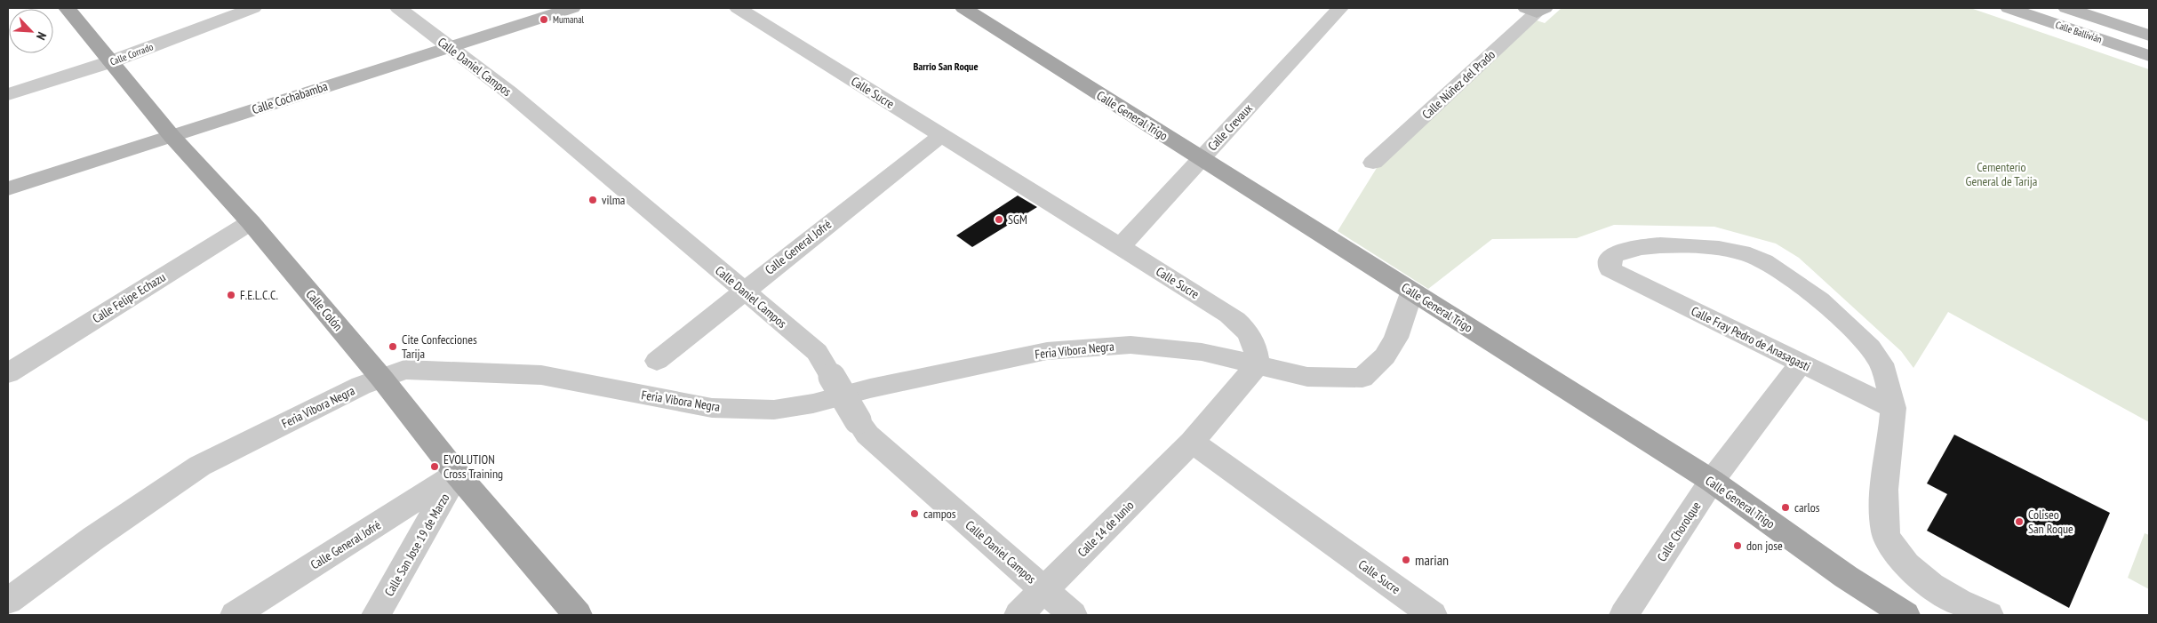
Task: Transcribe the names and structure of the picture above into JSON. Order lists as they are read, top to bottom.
{
  "streets": {
    "main road": ["Calle General Trigo", "Calle Colón"],
    "street": [
      "Calle Ballivián",
      "Calle Corrado",
      "Calle Daniel Campos",
      "Calle Núñez del Prado",
      "Calle Sucre",
      "Calle Cochabamba",
      "Calle Crevaux",
      "Calle General Jofré",
      "Calle Felipe Echazu",
      "Calle Fray Pedro de Anasagasti",
      "Feria Vibora Negra",
      "Calle 14 de Junio",
      "Calle Chorolque",
      "Calle San Jose 19 de Marzo"
    ]
  },
  "crossings": [
    ["Calle Corrado", "Calle Colón"],
    ["Calle Daniel Campos", "Calle Cochabamba"],
    ["Calle Daniel Campos", "Calle General Jofré"],
    ["Calle Daniel Campos", "Calle 14 de Junio"],
    ["Calle Sucre", "Calle Crevaux"],
    ["Calle Sucre", "Calle General Jofré"],
    ["Calle Sucre", "Feria Vibora Negra"],
    ["Calle Sucre", "Calle 14 de Junio"],
    ["Calle Cochabamba", "Calle Colón"],
    ["Calle General Trigo", "Calle Crevaux"],
    ["Calle General Trigo", "Feria Vibora Negra"],
    ["Calle General Trigo", "Calle Chorolque"],
    ["Calle General Jofré", "Calle Colón"],
    ["Calle General Jofré", "Calle San Jose 19 de Marzo"],
    ["Calle Felipe Echazu", "Calle Colón"],
    ["Calle Colón", "Feria Vibora Negra"],
    ["Calle Colón", "Calle San Jose 19 de Marzo"],
    ["Calle Fray Pedro de Anasagasti", "Calle Chorolque"]
  ],
  "districts": ["Barrio San Roque"],
  "parks": ["Cementerio General de Tarija"],
  "places": [
    "Mumanal",
    "vilma",
    "SGM",
    "F.E.L.C.C.",
    "Cite Confecciones Tarija",
    "EVOLUTION Cross Training",
    "carlos",
    "campos",
    "Coliseo San Roque",
    "don jose",
    "marian"
  ],
  "north": "bottom right"
}
